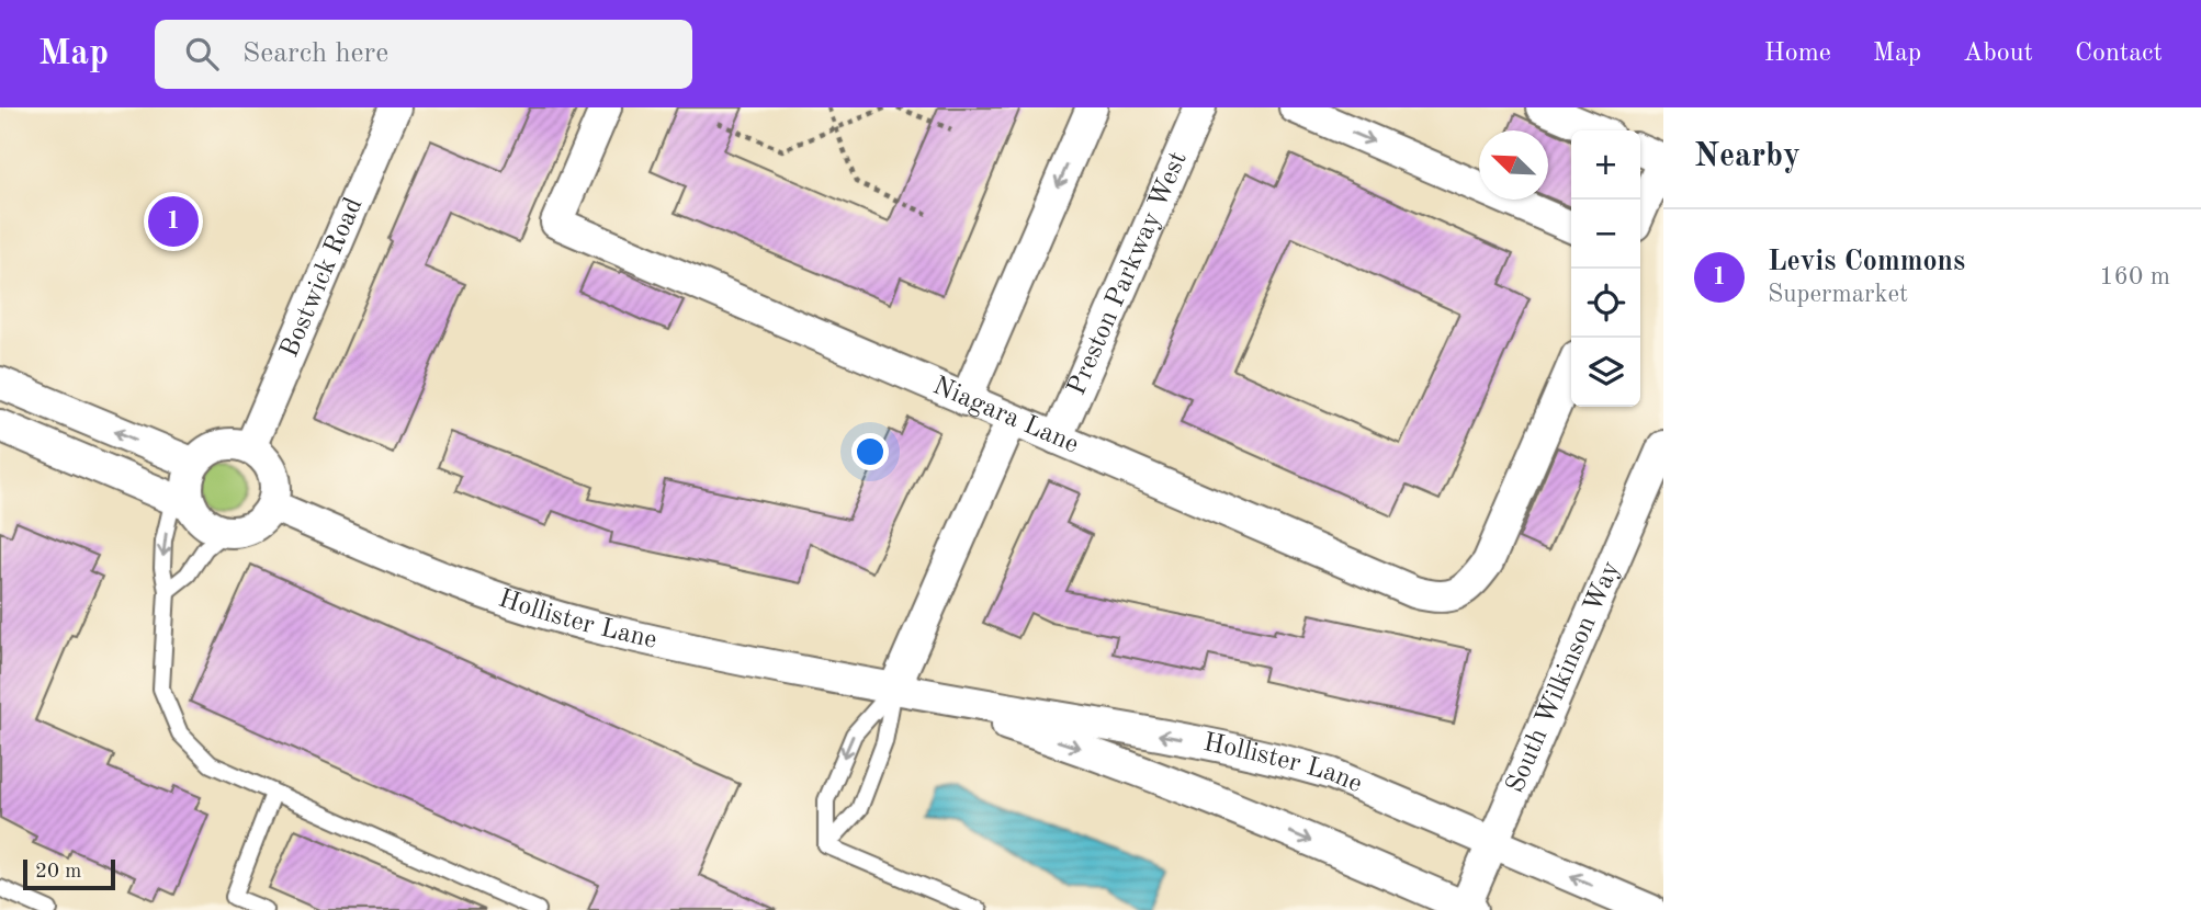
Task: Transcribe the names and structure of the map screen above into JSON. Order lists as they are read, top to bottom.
{
  "streets": {
    "street": [
      "Preston Parkway West",
      "Bostwick Road",
      "Niagara Lane",
      "Hollister Lane",
      "South Wilkinson Way"
    ]
  },
  "crossings": [
    ["Preston Parkway West", "Niagara Lane"],
    ["Bostwick Road", "Hollister Lane"],
    ["Hollister Lane", "South Wilkinson Way"]
  ],
  "scale_bar": "20 m",
  "north": "top left",
  "page": {
    "header": "Map",
    "search": "Search here",
    "nav": [
      "Home",
      "Map",
      "About",
      "Contact"
    ],
    "heading": "Nearby",
    "map_buttons": ["+", "−"],
    "pins": "1",
    "list": [
      {
        "mark": "1",
        "name": "Levis Commons",
        "note": "Supermarket",
        "value": "160 m"
      }
    ],
    "scale": "20 m"
  }
}
